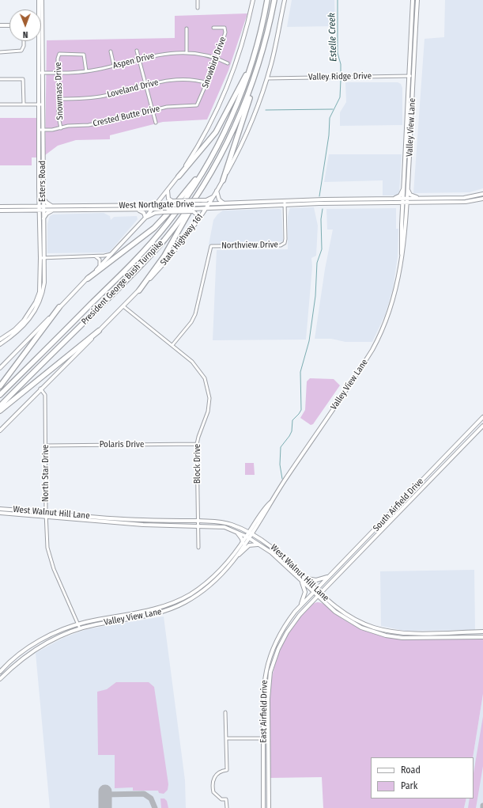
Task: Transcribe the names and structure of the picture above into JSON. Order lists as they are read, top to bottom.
{
  "streets": {
    "highway": ["President George Bush Turnpike"],
    "main road": [
      "Valley View Lane",
      "Esters Road",
      "West Northgate Drive",
      "State Highway 161",
      "South Airfield Drive",
      "West Walnut Hill Lane",
      "East Airfield Drive"
    ],
    "street": [
      "Aspen Drive",
      "Snowbird Drive",
      "Valley Ridge Drive",
      "Loveland Drive",
      "Snowmass Drive",
      "Crested Butte Drive",
      "Northview Drive",
      "Polaris Drive",
      "Block Drive",
      "North Star Drive"
    ]
  },
  "crossings": [
    ["Aspen Drive", "Snowbird Drive"],
    ["Aspen Drive", "Snowmass Drive"],
    ["Aspen Drive", "Esters Road"],
    ["Snowbird Drive", "Loveland Drive"],
    ["Snowbird Drive", "Crested Butte Drive"],
    ["Valley Ridge Drive", "Valley View Lane"],
    ["Valley Ridge Drive", "State Highway 161"],
    ["Loveland Drive", "Snowmass Drive"],
    ["Snowmass Drive", "Crested Butte Drive"],
    ["Crested Butte Drive", "Esters Road"],
    ["Valley View Lane", "West Northgate Drive"],
    ["Valley View Lane", "North Star Drive"],
    ["Valley View Lane", "West Walnut Hill Lane"],
    ["Esters Road", "West Northgate Drive"],
    ["West Northgate Drive", "State Highway 161"],
    ["West Northgate Drive", "Northview Drive"],
    ["State Highway 161", "Block Drive"],
    ["State Highway 161", "North Star Drive"],
    ["Northview Drive", "Block Drive"],
    ["Polaris Drive", "Block Drive"],
    ["Polaris Drive", "North Star Drive"],
    ["Block Drive", "West Walnut Hill Lane"],
    ["North Star Drive", "West Walnut Hill Lane"],
    ["South Airfield Drive", "West Walnut Hill Lane"],
    ["South Airfield Drive", "East Airfield Drive"],
    ["West Walnut Hill Lane", "East Airfield Drive"]
  ],
  "water": ["Estelle Creek"],
  "legend": ["Road", "Park"],
  "north": "bottom"
}
